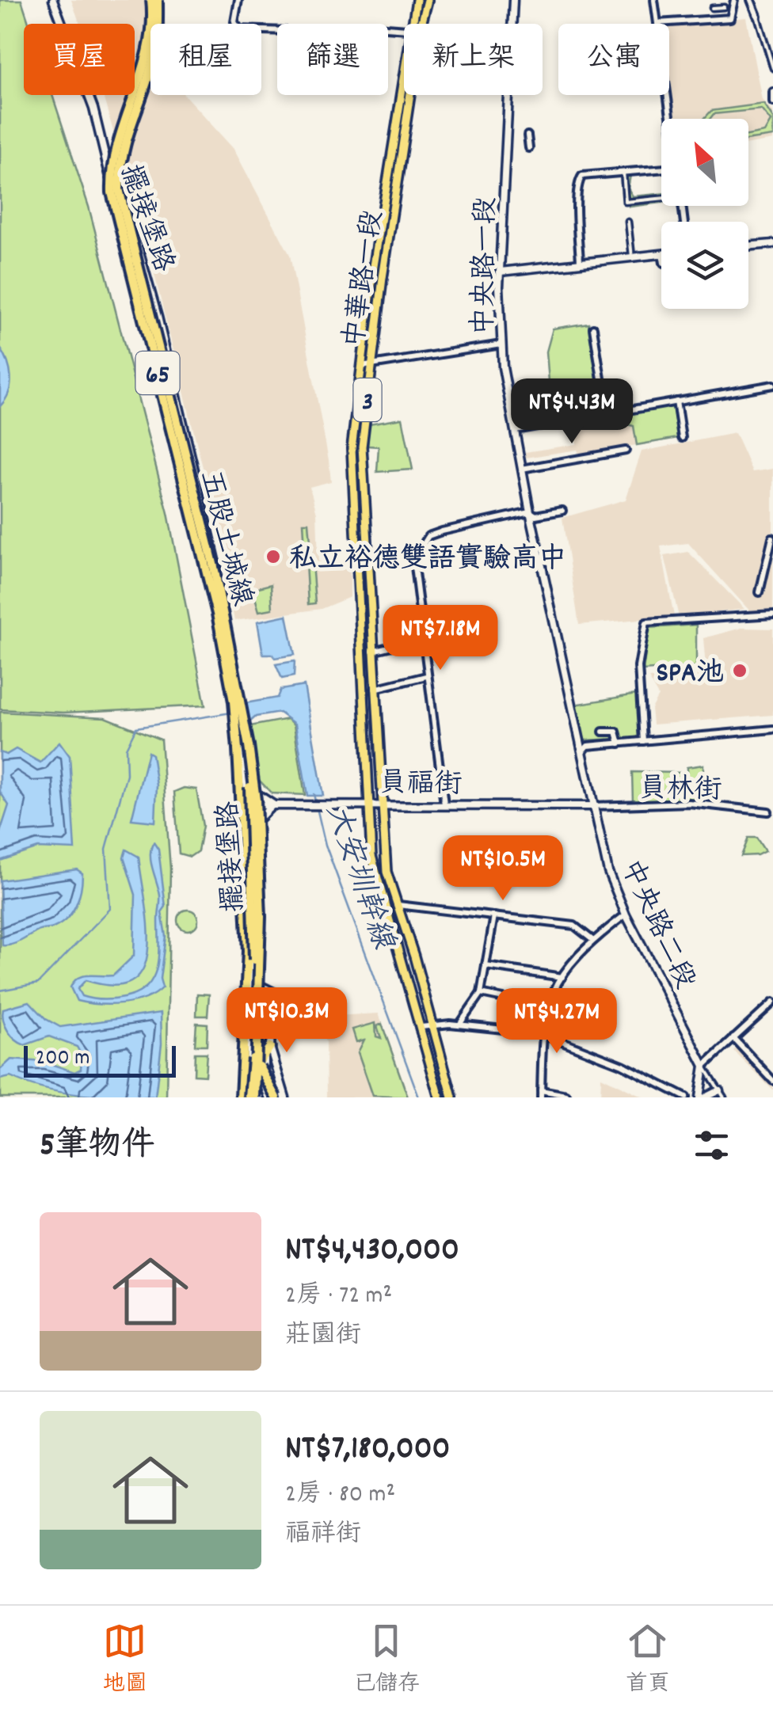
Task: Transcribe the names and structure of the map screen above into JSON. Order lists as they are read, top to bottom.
{
  "streets": {
    "highway": ["65", "五股土城線"],
    "main road": ["中華路一段", "3"],
    "street": [
      "擺接堡路",
      "中央路一段",
      "員福街",
      "員林街",
      "中央路二段"
    ]
  },
  "crossings": [
    ["擺接堡路", "五股土城線"],
    ["擺接堡路", "員福街"],
    ["中央路一段", "中央路二段"],
    ["中華路一段", "3"],
    ["中華路一段", "員福街"],
    ["3", "員福街"],
    ["員福街", "員林街"],
    ["員福街", "中央路二段"],
    ["員林街", "中央路二段"]
  ],
  "water": ["大安圳幹線"],
  "places": ["私立裕德雙語實驗高中", "SPA池"],
  "scale_bar": "200 m",
  "north": "top left",
  "page": {
    "chip": [
      "買屋",
      "租屋",
      "篩選",
      "新上架",
      "公寓"
    ],
    "price": [
      "NT$4.43M",
      "NT$7.18M",
      "NT$10.5M",
      "NT$10.3M",
      "NT$4.27M"
    ],
    "scale": "200 m",
    "heading": "5筆物件",
    "list": [
      {
        "name": "NT$4,430,000",
        "note": "2房 · 72 m² · 莊園街"
      },
      {
        "name": "NT$7,180,000",
        "note": "2房 · 80 m² · 福祥街"
      }
    ],
    "tabs": ["地圖", "已儲存", "首頁"]
  }
}
